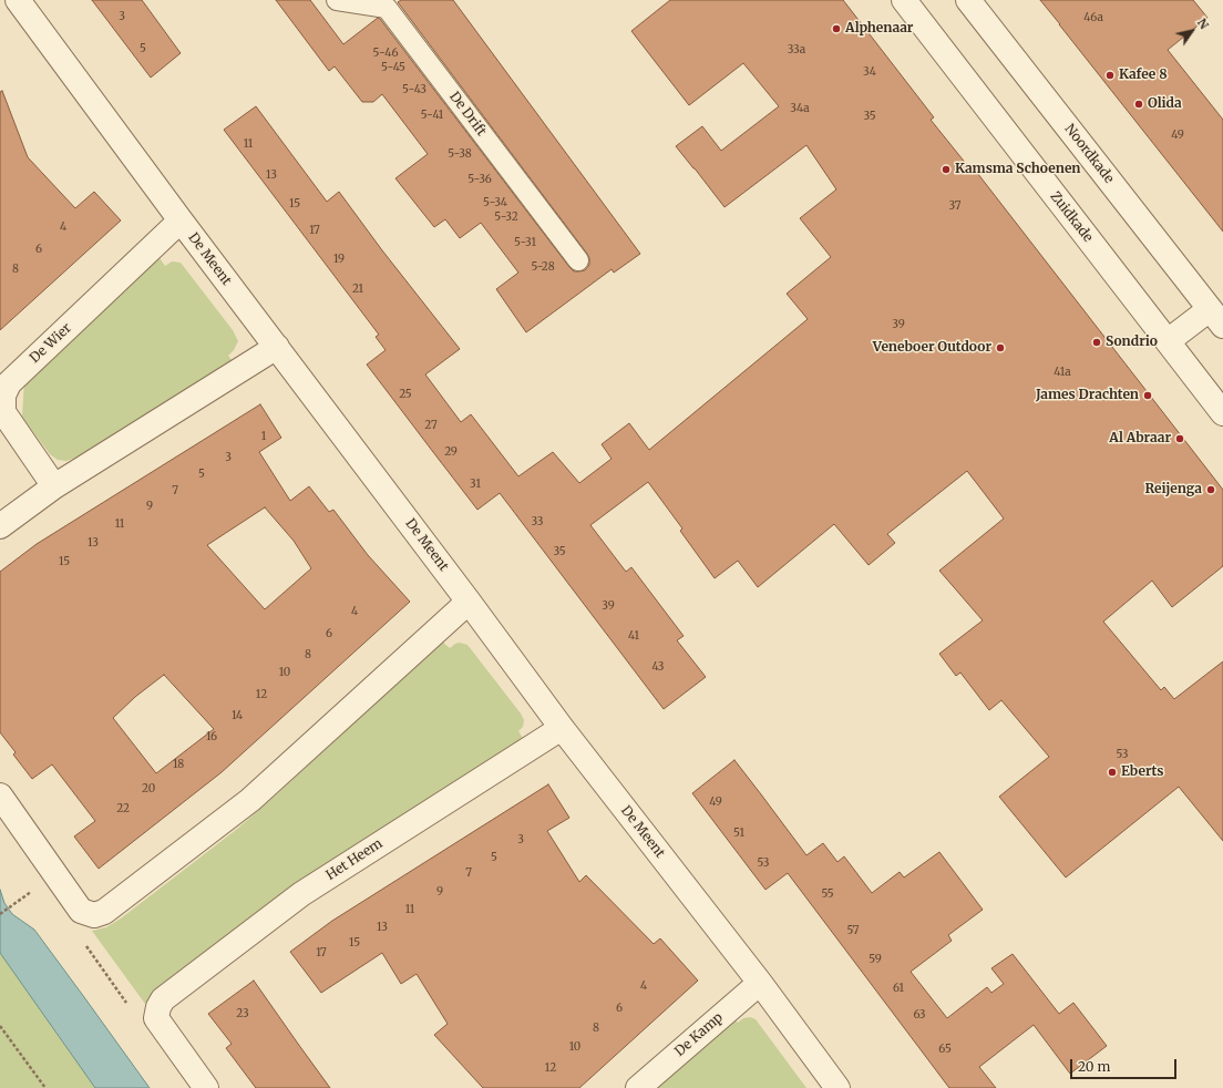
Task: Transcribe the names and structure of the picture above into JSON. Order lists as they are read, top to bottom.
{
  "streets": {
    "street": [
      "Noordkade",
      "Zuidkade",
      "De Meent",
      "De Wier",
      "Het Heem",
      "De Kamp"
    ],
    "lane": ["De Drift"]
  },
  "crossings": [
    ["Noordkade", "Zuidkade"],
    ["De Meent", "De Wier"],
    ["De Meent", "Het Heem"],
    ["De Meent", "De Kamp"]
  ],
  "places": [
    "Alphenaar",
    "Kafee 8",
    "Olida",
    "Kamsma Schoenen",
    "Sondrio",
    "Veneboer Outdoor",
    "James Drachten",
    "Al Abraar",
    "Reijenga",
    "Eberts"
  ],
  "house_numbers": [
    "3",
    "46a",
    "5",
    "33a",
    "5-46",
    "5-45",
    "34",
    "5-43",
    "34a",
    "5-41",
    "35",
    "49",
    "11",
    "5-38",
    "13",
    "5-36",
    "5-34",
    "15",
    "37",
    "5-32",
    "4",
    "17",
    "5-31",
    "6",
    "19",
    "5-28",
    "8",
    "21",
    "39",
    "41a",
    "25",
    "27",
    "1",
    "29",
    "3",
    "5",
    "31",
    "7",
    "9",
    "33",
    "11",
    "13",
    "35",
    "15",
    "39",
    "4",
    "6",
    "41",
    "8",
    "43",
    "10",
    "12",
    "14",
    "16",
    "53",
    "18",
    "20",
    "49",
    "22",
    "51",
    "3",
    "5",
    "53",
    "7",
    "9",
    "55",
    "11",
    "13",
    "57",
    "15",
    "17",
    "59",
    "4",
    "61",
    "6",
    "23",
    "63",
    "8",
    "10",
    "65",
    "12"
  ],
  "scale_bar": "20 m",
  "north": "top right"
}
